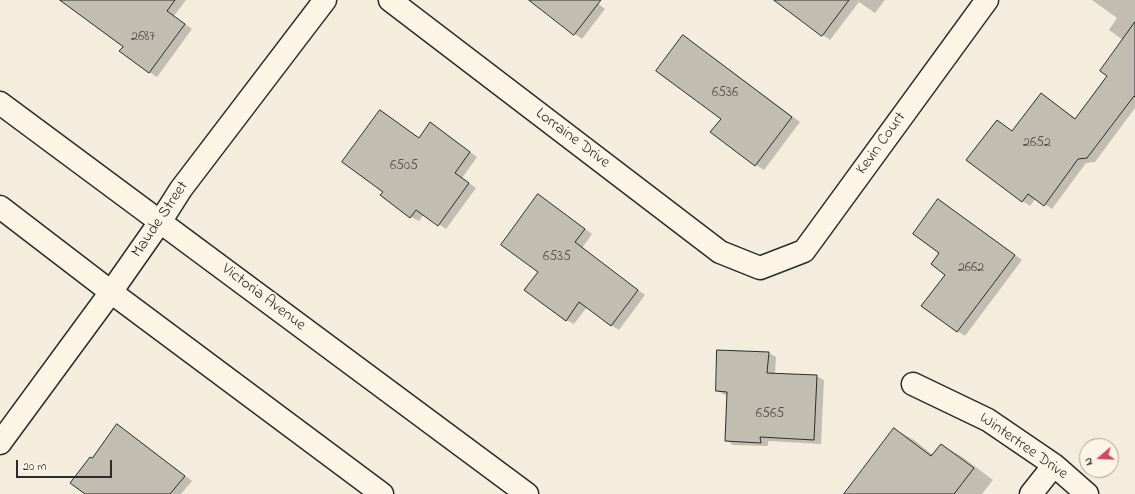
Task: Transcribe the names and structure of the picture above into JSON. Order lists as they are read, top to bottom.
{
  "streets": {
    "street": [
      "Lorraine Drive",
      "Kevin Court",
      "Maude Street",
      "Victoria Avenue",
      "Wintertree Drive"
    ]
  },
  "crossings": [
    ["Lorraine Drive", "Kevin Court"],
    ["Maude Street", "Victoria Avenue"]
  ],
  "house_numbers": [
    "2687",
    "6536",
    "2652",
    "6505",
    "6535",
    "2662",
    "6565"
  ],
  "scale_bar": "20 m",
  "north": "left"
}
